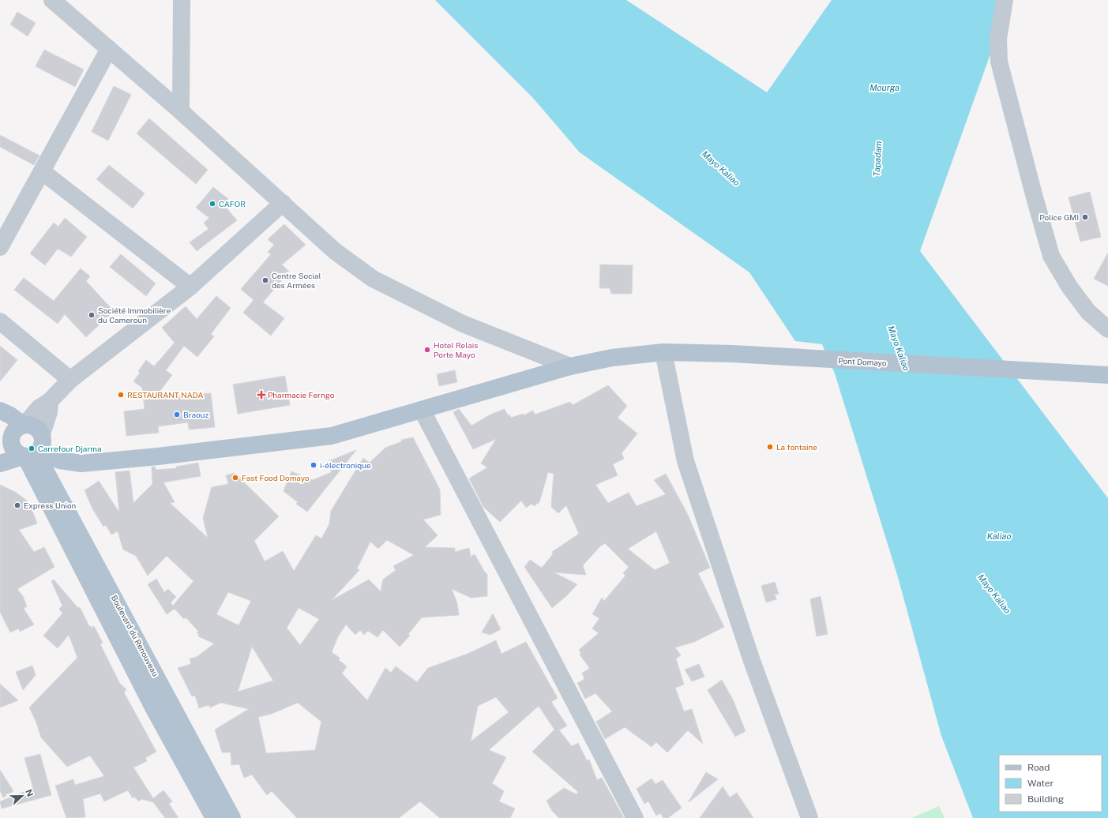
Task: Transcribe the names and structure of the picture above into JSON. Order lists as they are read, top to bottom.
{
  "streets": {
    "main road": ["Pont Domayo", "Boulevard du Renouveau"]
  },
  "crossings": [
    ["Pont Domayo", "Boulevard du Renouveau"]
  ],
  "water": [
    "Mourga",
    "Tapadam",
    "Mayo Kaliao",
    "Kaliao"
  ],
  "places": {
    "other": [
      "CAFOR",
      "Police GMI",
      "Centre Social des Armées",
      "Société Immobilière du Cameroun",
      "Hotel Relais Porte Mayo",
      "RESTAURANT NADA",
      "Braouz",
      "La fontaine",
      "Carrefour Djarma",
      "i-électronique",
      "Fast Food Domayo",
      "Express Union"
    ],
    "health": ["Pharmacie Ferngo"]
  },
  "legend": ["Road", "Water", "Building"],
  "north": "right"
}
